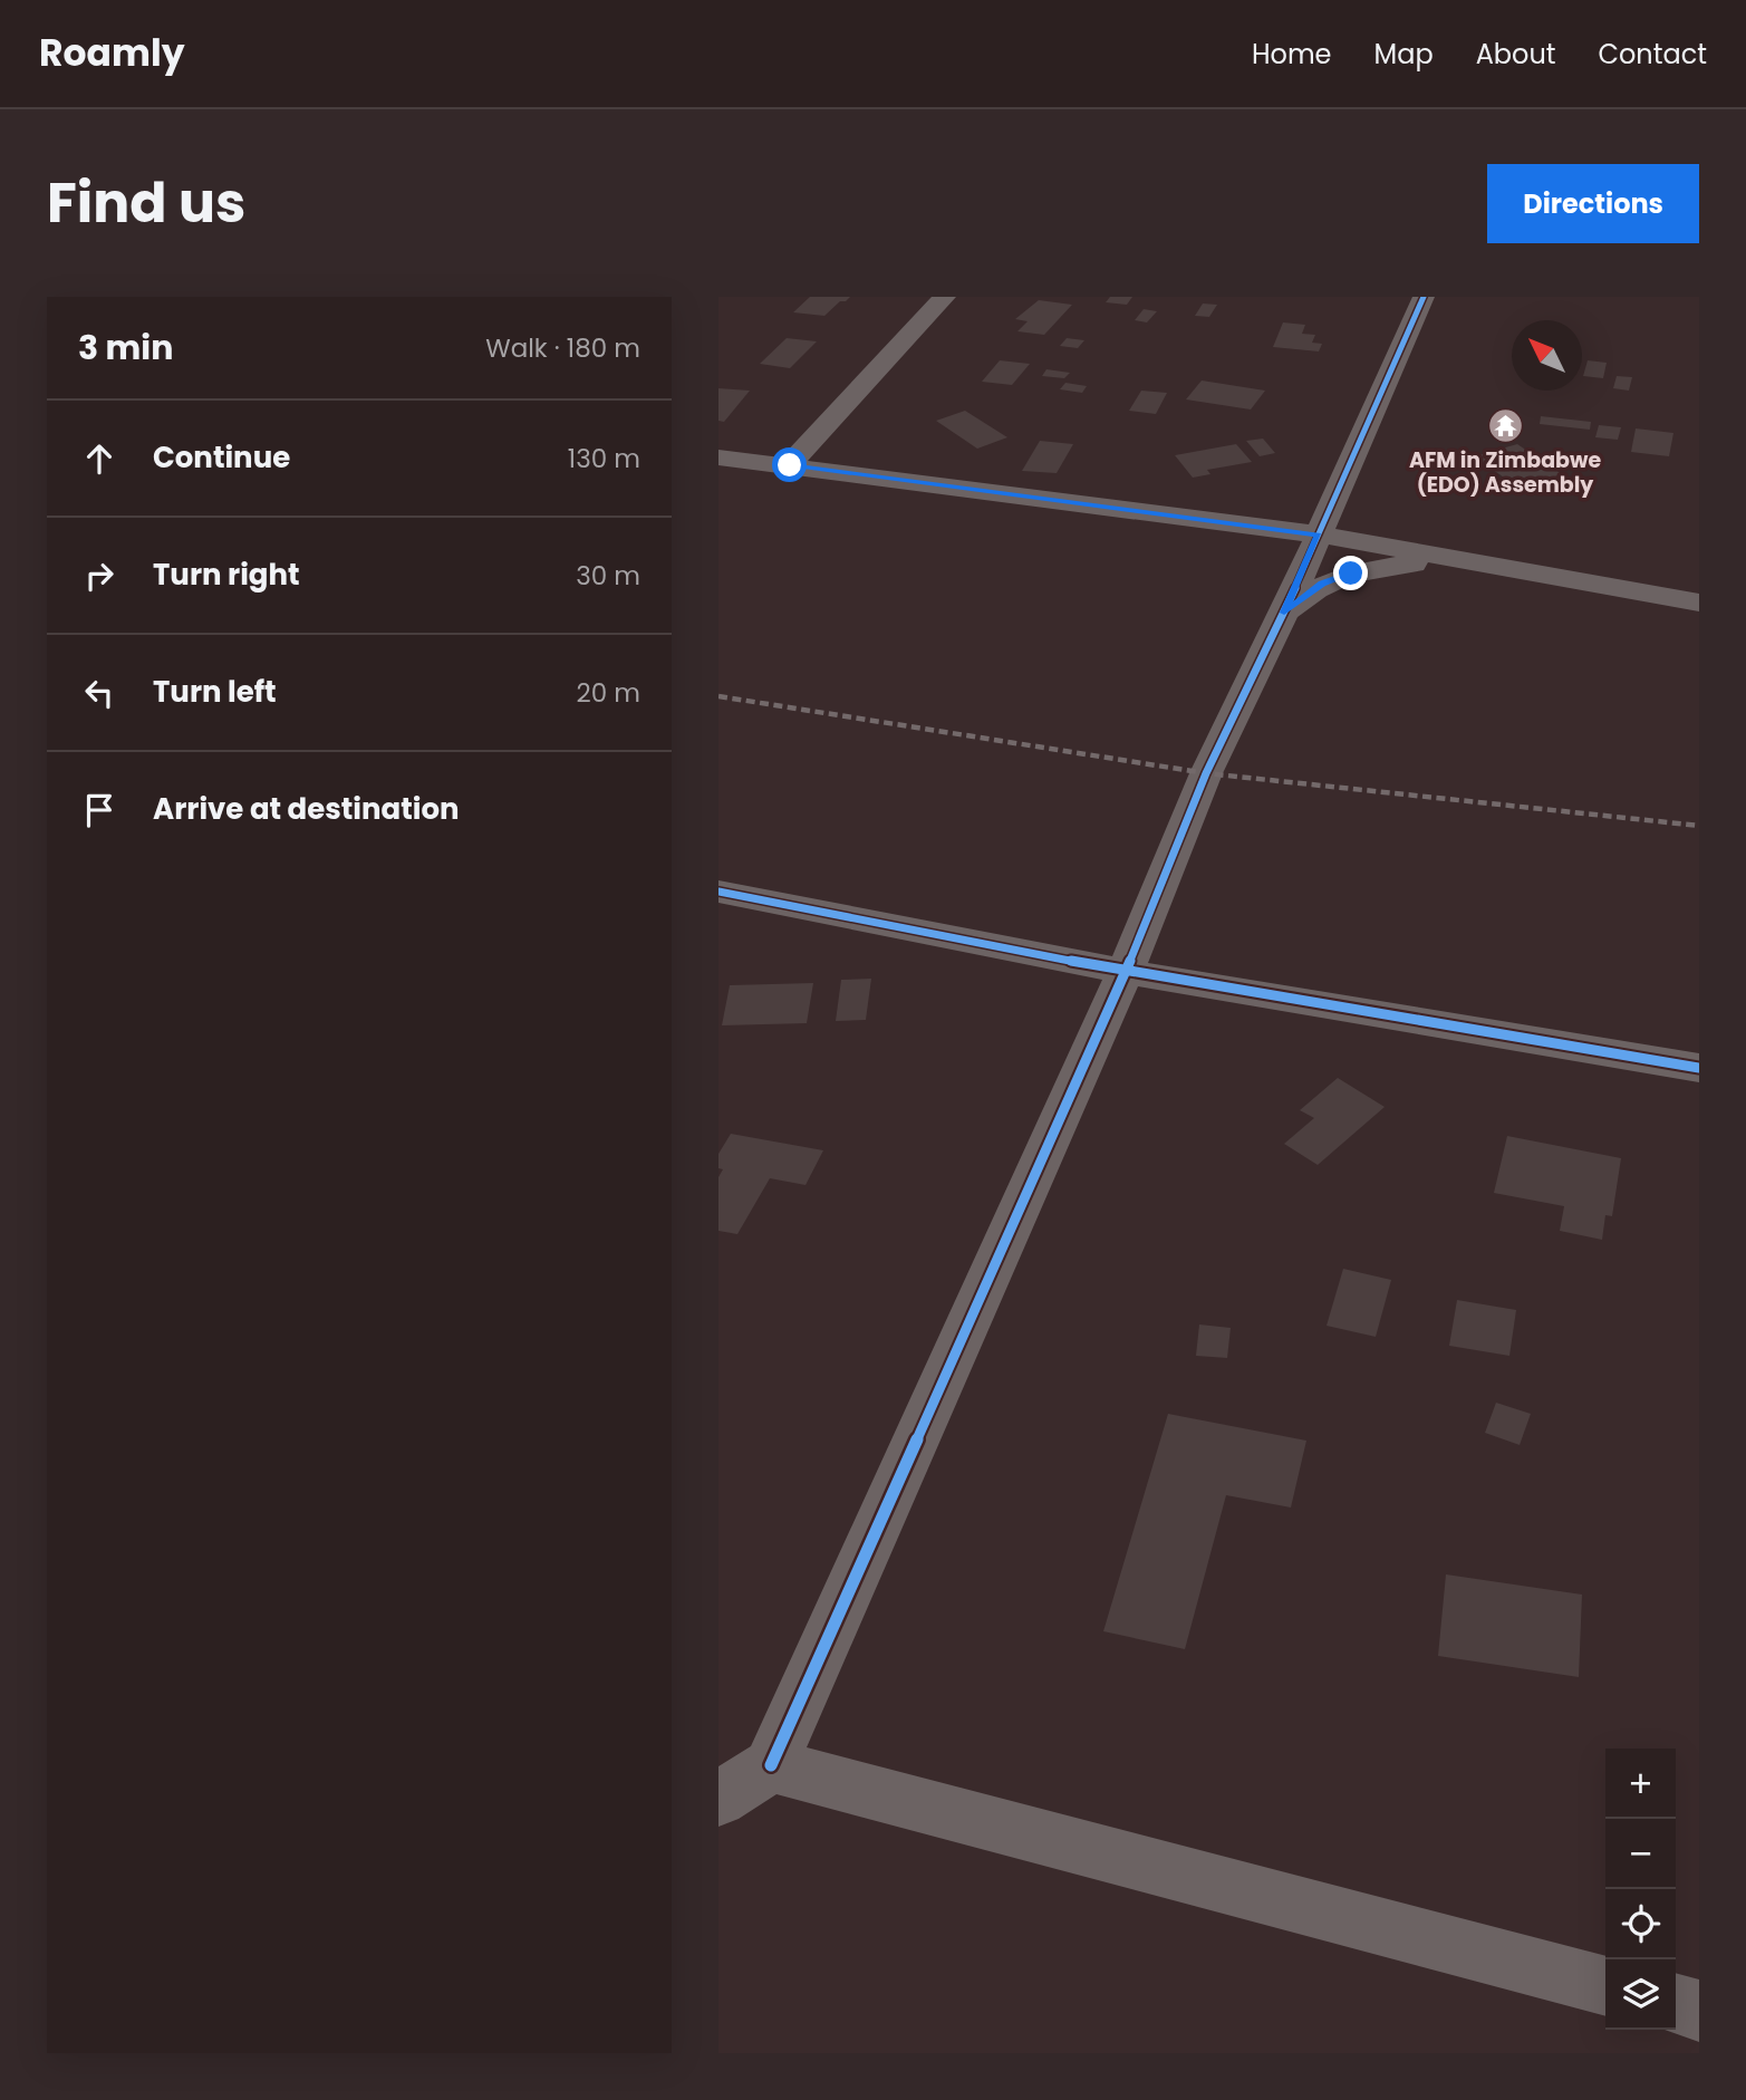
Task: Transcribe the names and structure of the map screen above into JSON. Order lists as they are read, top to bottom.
{
  "places": {
    "temple": ["AFM in Zimbabwe (EDO) Assembly"]
  },
  "north": "top left",
  "page": {
    "header": "Roamly",
    "nav": [
      "Home",
      "Map",
      "About",
      "Contact"
    ],
    "title": "Find us",
    "buttons": "Directions",
    "heading": ["3 min", "Walk · 180 m"],
    "list": [
      ["Continue", "130 m"],
      ["Turn right", "30 m"],
      ["Turn left", "20 m"],
      "Arrive at destination"
    ],
    "map_buttons": ["+", "−"]
  }
}
